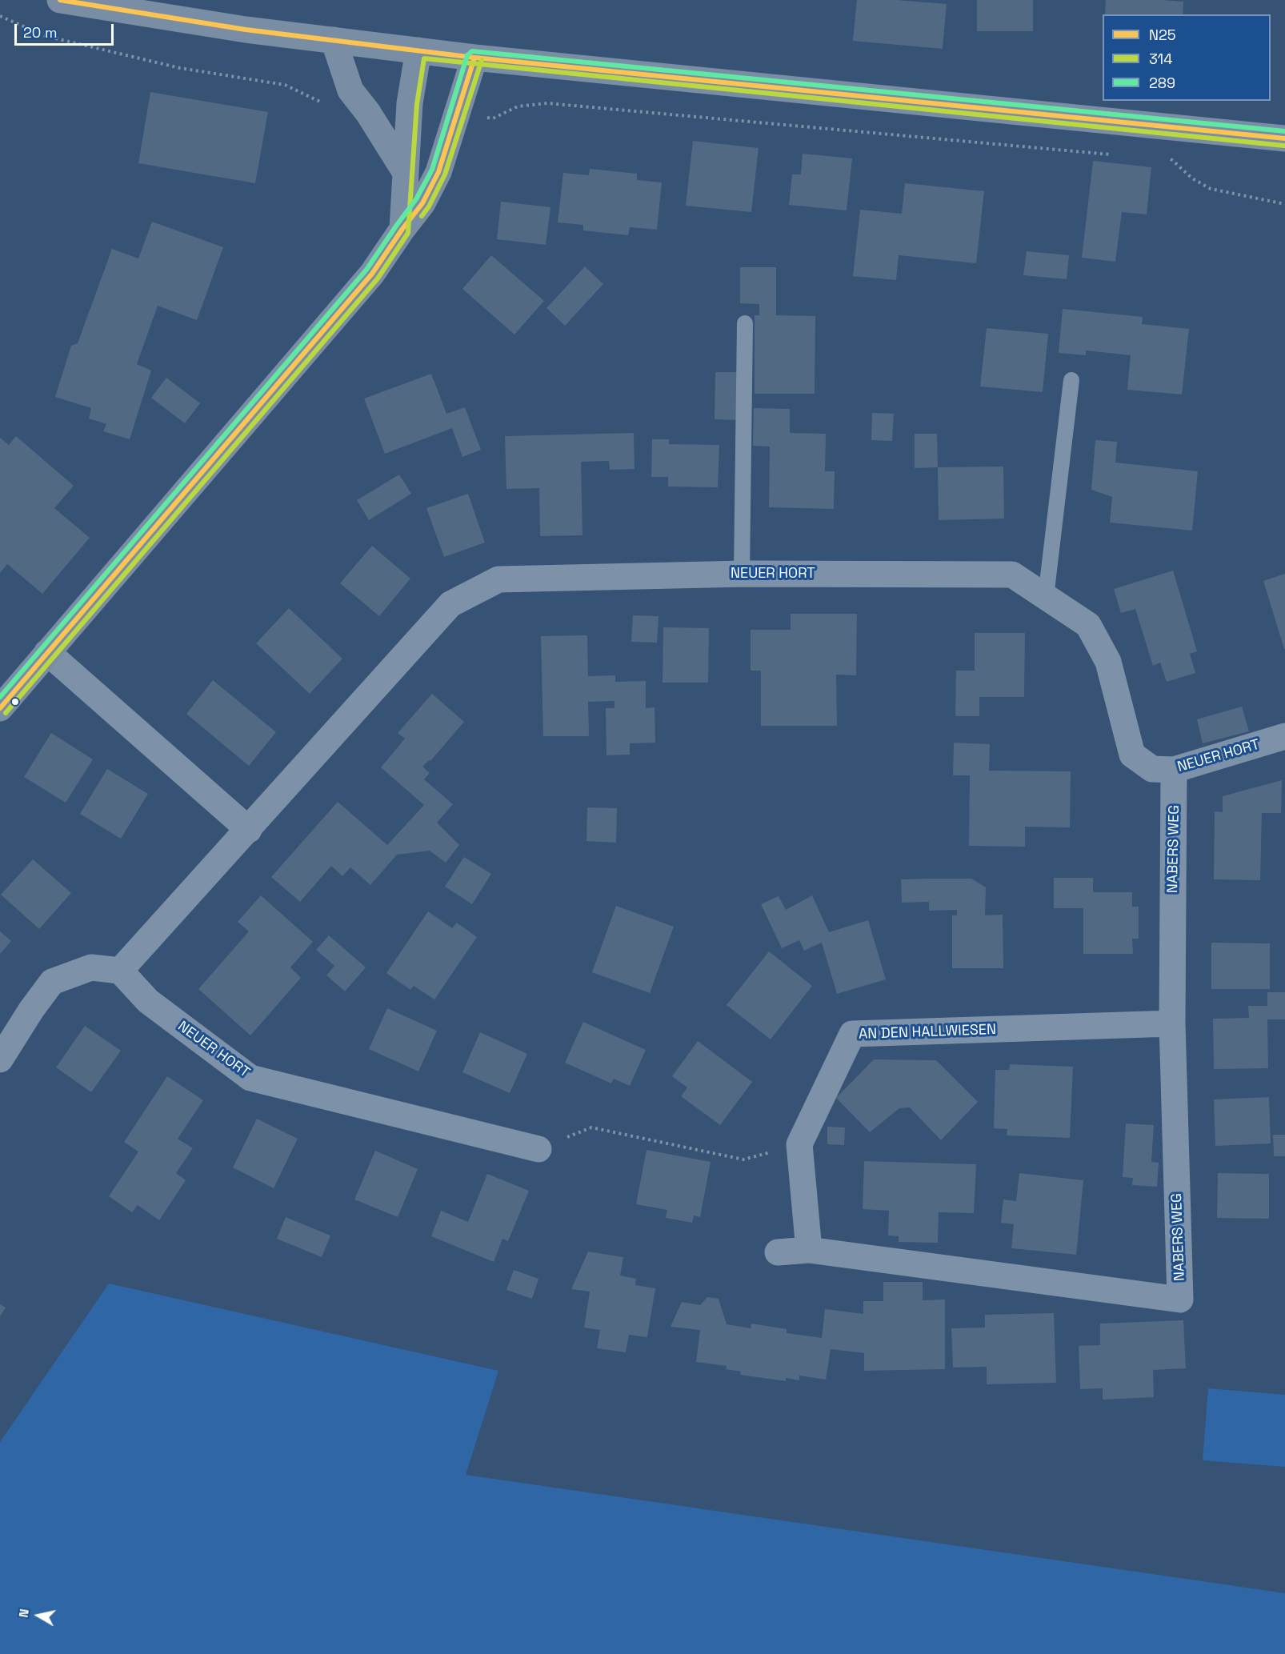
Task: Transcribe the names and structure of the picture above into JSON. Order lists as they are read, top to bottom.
{
  "streets": {
    "street": ["NEUER HORT", "NABERS WEG", "AN DEN HALLWIESEN"]
  },
  "crossings": [
    ["NEUER HORT", "NABERS WEG"],
    ["NABERS WEG", "AN DEN HALLWIESEN"]
  ],
  "lines": ["transit line N25", "transit line 289", "transit line 314"],
  "legend": ["N25", "314", "289"],
  "scale_bar": "20 m",
  "north": "left"
}
